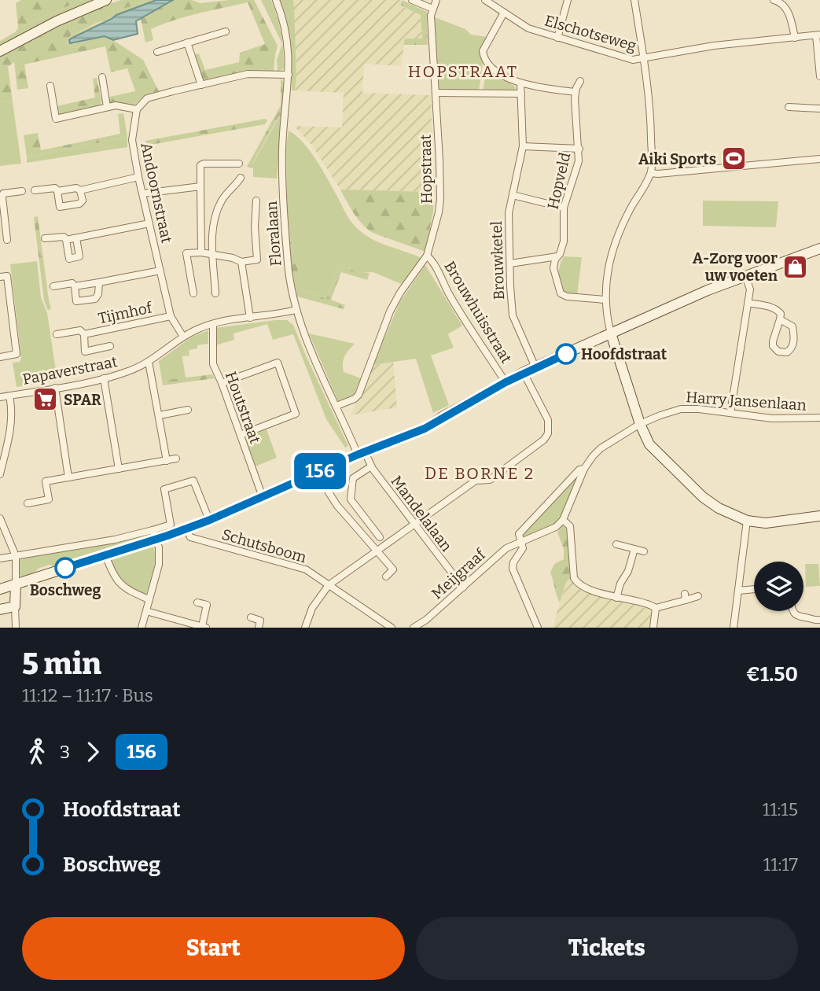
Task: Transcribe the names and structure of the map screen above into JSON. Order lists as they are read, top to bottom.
{
  "streets": {
    "street": [
      "Elschotseweg",
      "Hopstraat",
      "Hopveld",
      "Andoornstraat",
      "Floralaan",
      "Brouwketel",
      "Brouwhuisstraat",
      "Tijmhof",
      "Papaverstraat",
      "Harry Jansenlaan",
      "Houtstraat",
      "Mandelalaan",
      "Schutsboom",
      "Meijgraaf"
    ]
  },
  "crossings": [
    ["Hopstraat", "Floralaan"],
    ["Hopstraat", "Brouwhuisstraat"],
    ["Andoornstraat", "Tijmhof"],
    ["Andoornstraat", "Papaverstraat"],
    ["Floralaan", "Papaverstraat"],
    ["Floralaan", "Mandelalaan"],
    ["Papaverstraat", "Houtstraat"],
    ["Mandelalaan", "Meijgraaf"]
  ],
  "districts": ["HOPSTRAAT", "DE BORNE 2"],
  "places": {
    "sports": ["Aiki Sports"],
    "shop": ["A-Zorg voor uw voeten"],
    "other": ["Hoofdstraat", "Boschweg"],
    "supermarket": ["SPAR"]
  },
  "lines": ["bus line 156"],
  "page": {
    "on_map": "156",
    "heading": ["5 min", "11:12 – 11:17 · Bus", "€1.50"],
    "legs": ["3", "156"],
    "list": [
      {
        "name": "Hoofdstraat",
        "value": "11:15"
      },
      {
        "name": "Boschweg",
        "value": "11:17"
      }
    ],
    "buttons": ["Start", "Tickets"]
  }
}
